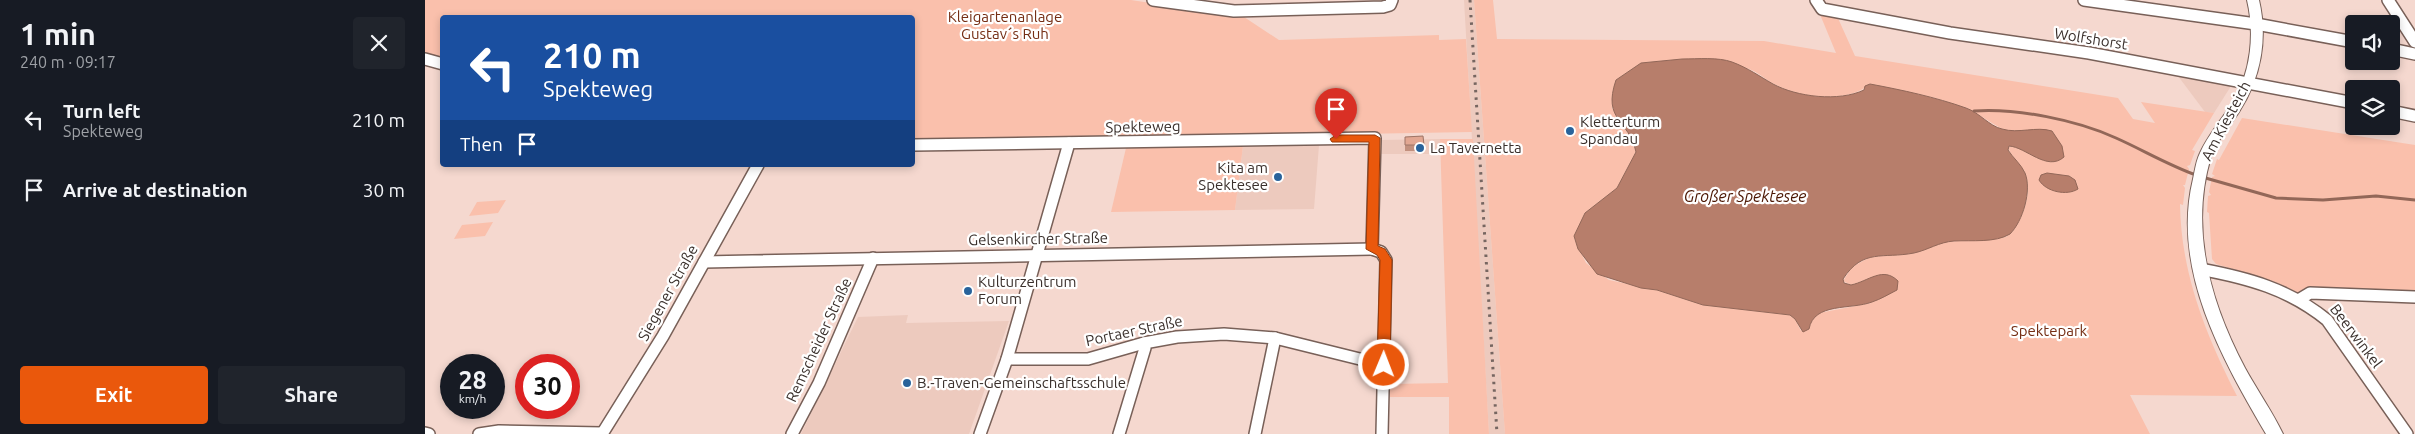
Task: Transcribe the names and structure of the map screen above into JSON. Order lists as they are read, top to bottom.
{
  "streets": {
    "street": [
      "Wolfshorst",
      "Am Kiesteich",
      "Spekteweg",
      "Gelsenkircher Straße",
      "Siegener Straße",
      "Portaer Straße",
      "Beerwinkel",
      "Remscheider Straße"
    ]
  },
  "crossings": [
    ["Wolfshorst", "Am Kiesteich"],
    ["Am Kiesteich", "Beerwinkel"],
    ["Spekteweg", "Gelsenkircher Straße"],
    ["Gelsenkircher Straße", "Siegener Straße"],
    ["Gelsenkircher Straße", "Remscheider Straße"]
  ],
  "water": ["Großer Spektesee"],
  "parks": ["Kleigartenanlage Gustav´s Ruh", "Spektepark"],
  "places": [
    "Kletterturm Spandau",
    "La Tavernetta",
    "Kita am Spektesee",
    "Kulturzentrum Forum",
    "B.-Traven-Gemeinschaftsschule"
  ],
  "page": {
    "heading": ["1 min", "240 m · 09:17"],
    "turn": ["210 m", "Spekteweg"],
    "list": [
      {
        "name": "Turn left",
        "note": "Spekteweg",
        "value": "210 m"
      },
      {
        "name": "Arrive at destination",
        "value": "30 m"
      }
    ],
    "then": "Then",
    "speed": "28 km/h",
    "limit": "30",
    "buttons": ["Exit", "Share"]
  }
}
